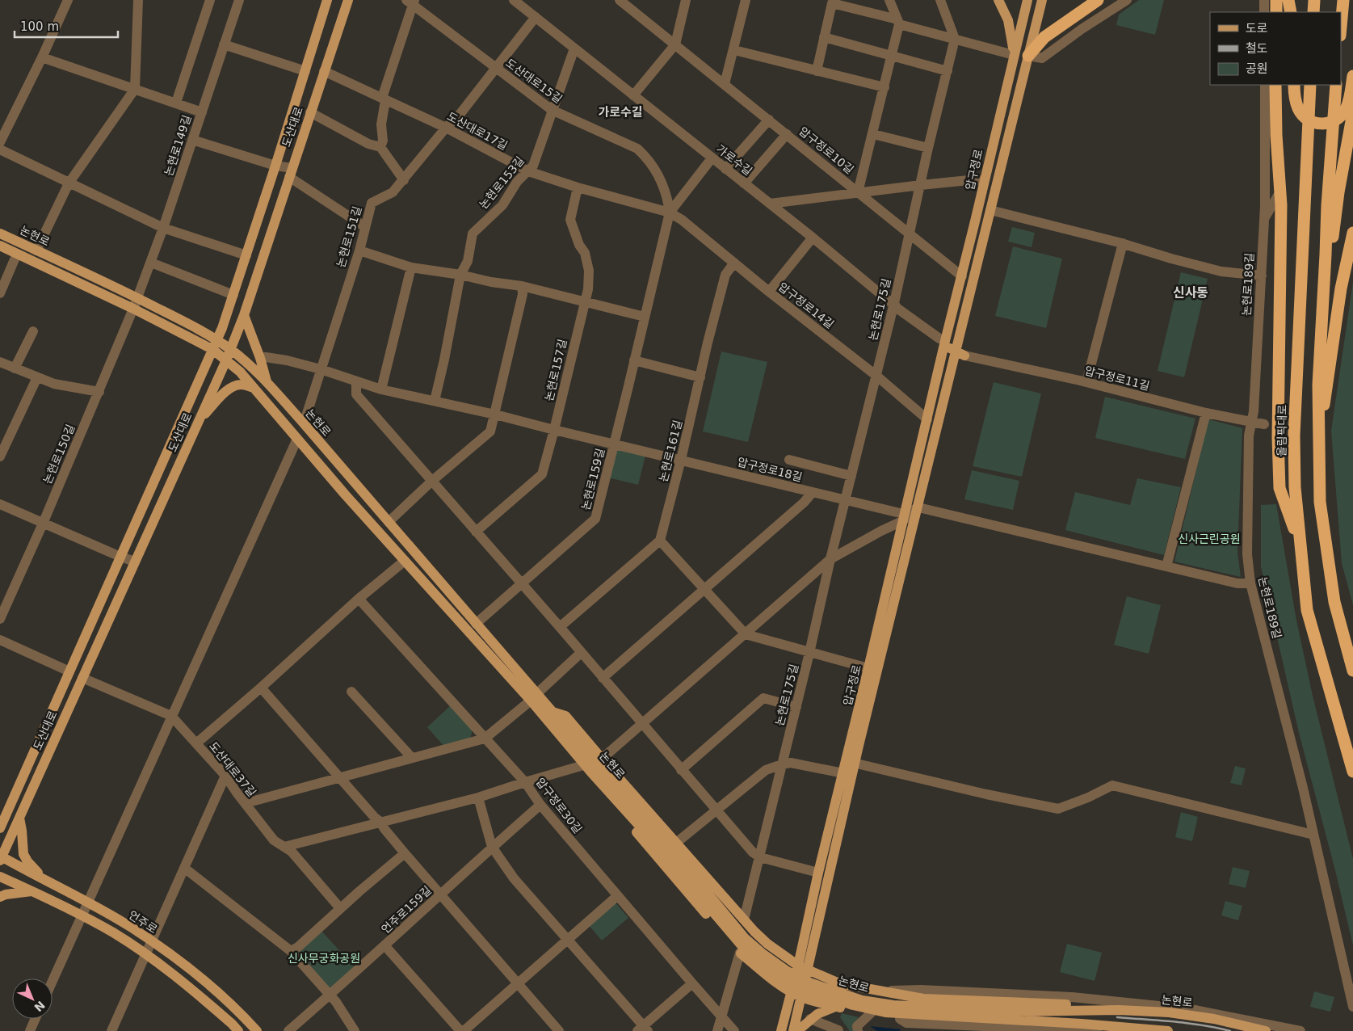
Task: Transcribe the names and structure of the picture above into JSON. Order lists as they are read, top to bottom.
{
  "streets": {
    "highway": ["올림픽대로"],
    "main road": [
      "도산대로",
      "압구정로",
      "논현로",
      "언주로"
    ],
    "street": [
      "도산대로15길",
      "도산대로17길",
      "논현로149길",
      "압구정로10길",
      "가로수길",
      "논현로153길",
      "논현로151길",
      "논현로189길",
      "압구정로14길",
      "논현로175길",
      "논현로157길",
      "압구정로11길",
      "논현로161길",
      "논현로150길",
      "압구정로18길",
      "논현로159길",
      "도산대로37길",
      "압구정로30길",
      "언주로159길"
    ]
  },
  "crossings": [
    ["도산대로15길", "도산대로17길"],
    ["도산대로15길", "논현로153길"],
    ["도산대로15길", "논현로151길"],
    ["도산대로15길", "압구정로14길"],
    ["도산대로15길", "논현로159길"],
    ["도산대로", "도산대로17길"],
    ["도산대로", "논현로"],
    ["도산대로", "도산대로37길"],
    ["도산대로", "언주로"],
    ["도산대로17길", "논현로153길"],
    ["도산대로17길", "논현로151길"],
    ["도산대로17길", "압구정로14길"],
    ["도산대로17길", "논현로157길"],
    ["도산대로17길", "논현로159길"],
    ["논현로149길", "논현로"],
    ["논현로149길", "논현로150길"],
    ["압구정로10길", "압구정로"],
    ["압구정로10길", "논현로175길"],
    ["가로수길", "압구정로"],
    ["가로수길", "논현로153길"],
    ["가로수길", "논현로151길"],
    ["가로수길", "논현로175길"],
    ["가로수길", "논현로159길"],
    ["압구정로", "논현로"],
    ["압구정로", "압구정로14길"],
    ["압구정로", "압구정로11길"],
    ["압구정로", "압구정로18길"],
    ["논현로153길", "압구정로18길"],
    ["논현로", "논현로151길"],
    ["논현로", "논현로175길"],
    ["논현로", "논현로150길"],
    ["논현로", "논현로159길"],
    ["논현로151길", "압구정로18길"],
    ["논현로189길", "압구정로11길"],
    ["압구정로14길", "논현로175길"],
    ["압구정로14길", "논현로161길"],
    ["압구정로14길", "논현로159길"],
    ["논현로175길", "압구정로18길"],
    ["논현로157길", "압구정로18길"],
    ["논현로161길", "압구정로18길"],
    ["압구정로18길", "논현로159길"],
    ["압구정로30길", "언주로159길"]
  ],
  "districts": ["가로수길", "신사동"],
  "parks": ["신사근린공원", "신사무궁화공원"],
  "legend": ["도로", "철도", "공원"],
  "scale_bar": "100 m",
  "north": "bottom right"
}
